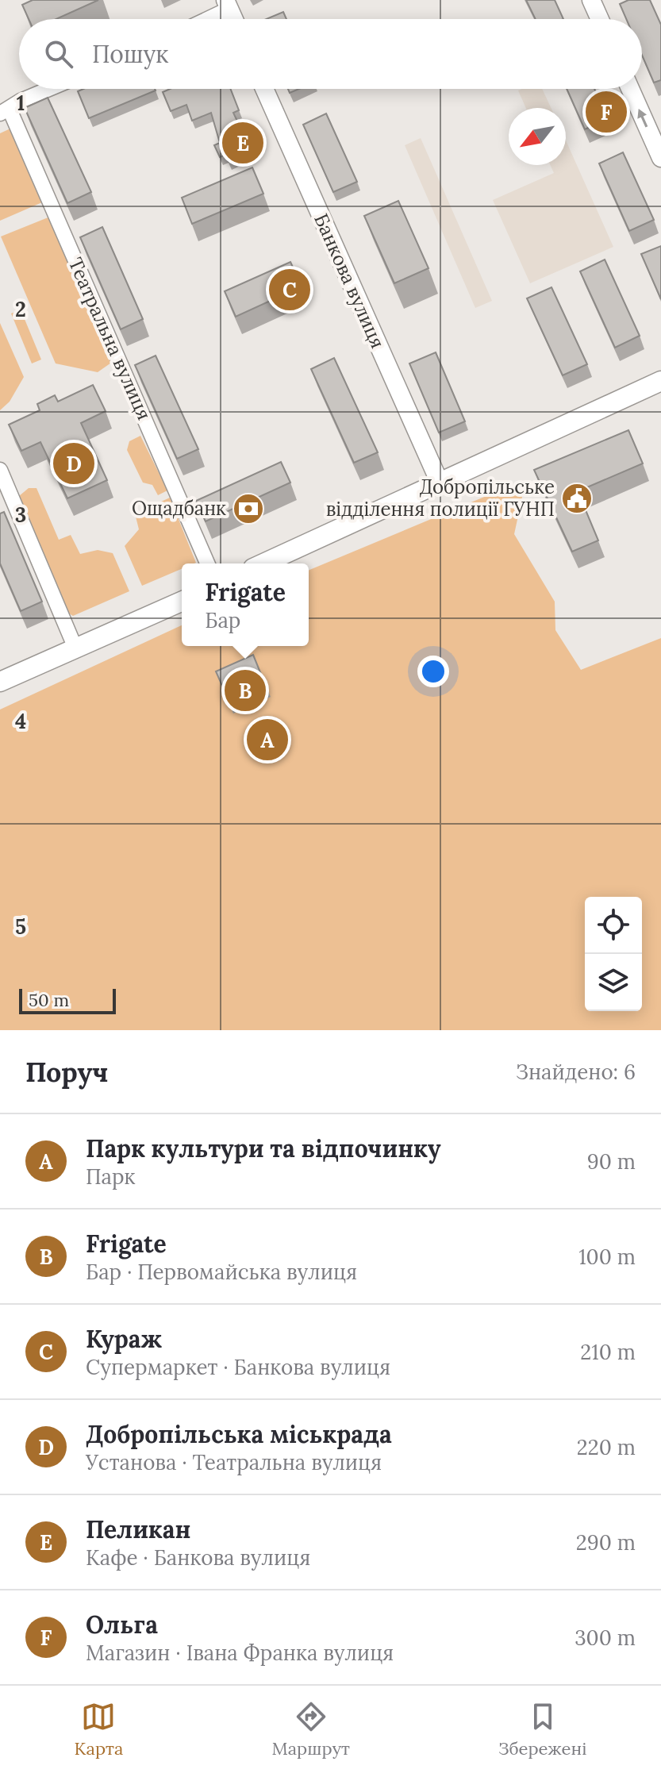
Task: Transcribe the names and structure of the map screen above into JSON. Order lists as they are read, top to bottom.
{
  "streets": {
    "street": ["Банкова вулиця", "Театральна вулиця"]
  },
  "places": {
    "public building": ["Добропільське відділення полиції ГУНП"],
    "bank": ["Ощадбанк"]
  },
  "scale_bar": "50 m",
  "north": "bottom left",
  "page": {
    "search": "Пошук",
    "pins": [
      "F",
      "E",
      "C",
      "D",
      "B",
      "A"
    ],
    "popup": ["Frigate", "Бар"],
    "scale": "50 m",
    "heading": ["Поруч", "Знайдено: 6"],
    "list": [
      {
        "mark": "A",
        "name": "Парк культури та відпочинку",
        "note": "Парк",
        "value": "90 m"
      },
      {
        "mark": "B",
        "name": "Frigate",
        "note": "Бар · Первомайська вулиця",
        "value": "100 m"
      },
      {
        "mark": "C",
        "name": "Кураж",
        "note": "Супермаркет · Банкова вулиця",
        "value": "210 m"
      },
      {
        "mark": "D",
        "name": "Добропільська міськрада",
        "note": "Установа · Театральна вулиця",
        "value": "220 m"
      },
      {
        "mark": "E",
        "name": "Пеликан",
        "note": "Кафе · Банкова вулиця",
        "value": "290 m"
      },
      {
        "mark": "F",
        "name": "Ольга",
        "note": "Магазин · Івана Франка вулиця",
        "value": "300 m"
      }
    ],
    "nav": ["Карта", "Маршрут", "Збережені"]
  },
  "grid": {
    "rows": [
      "1",
      "2",
      "3",
      "4",
      "5"
    ]
  }
}
